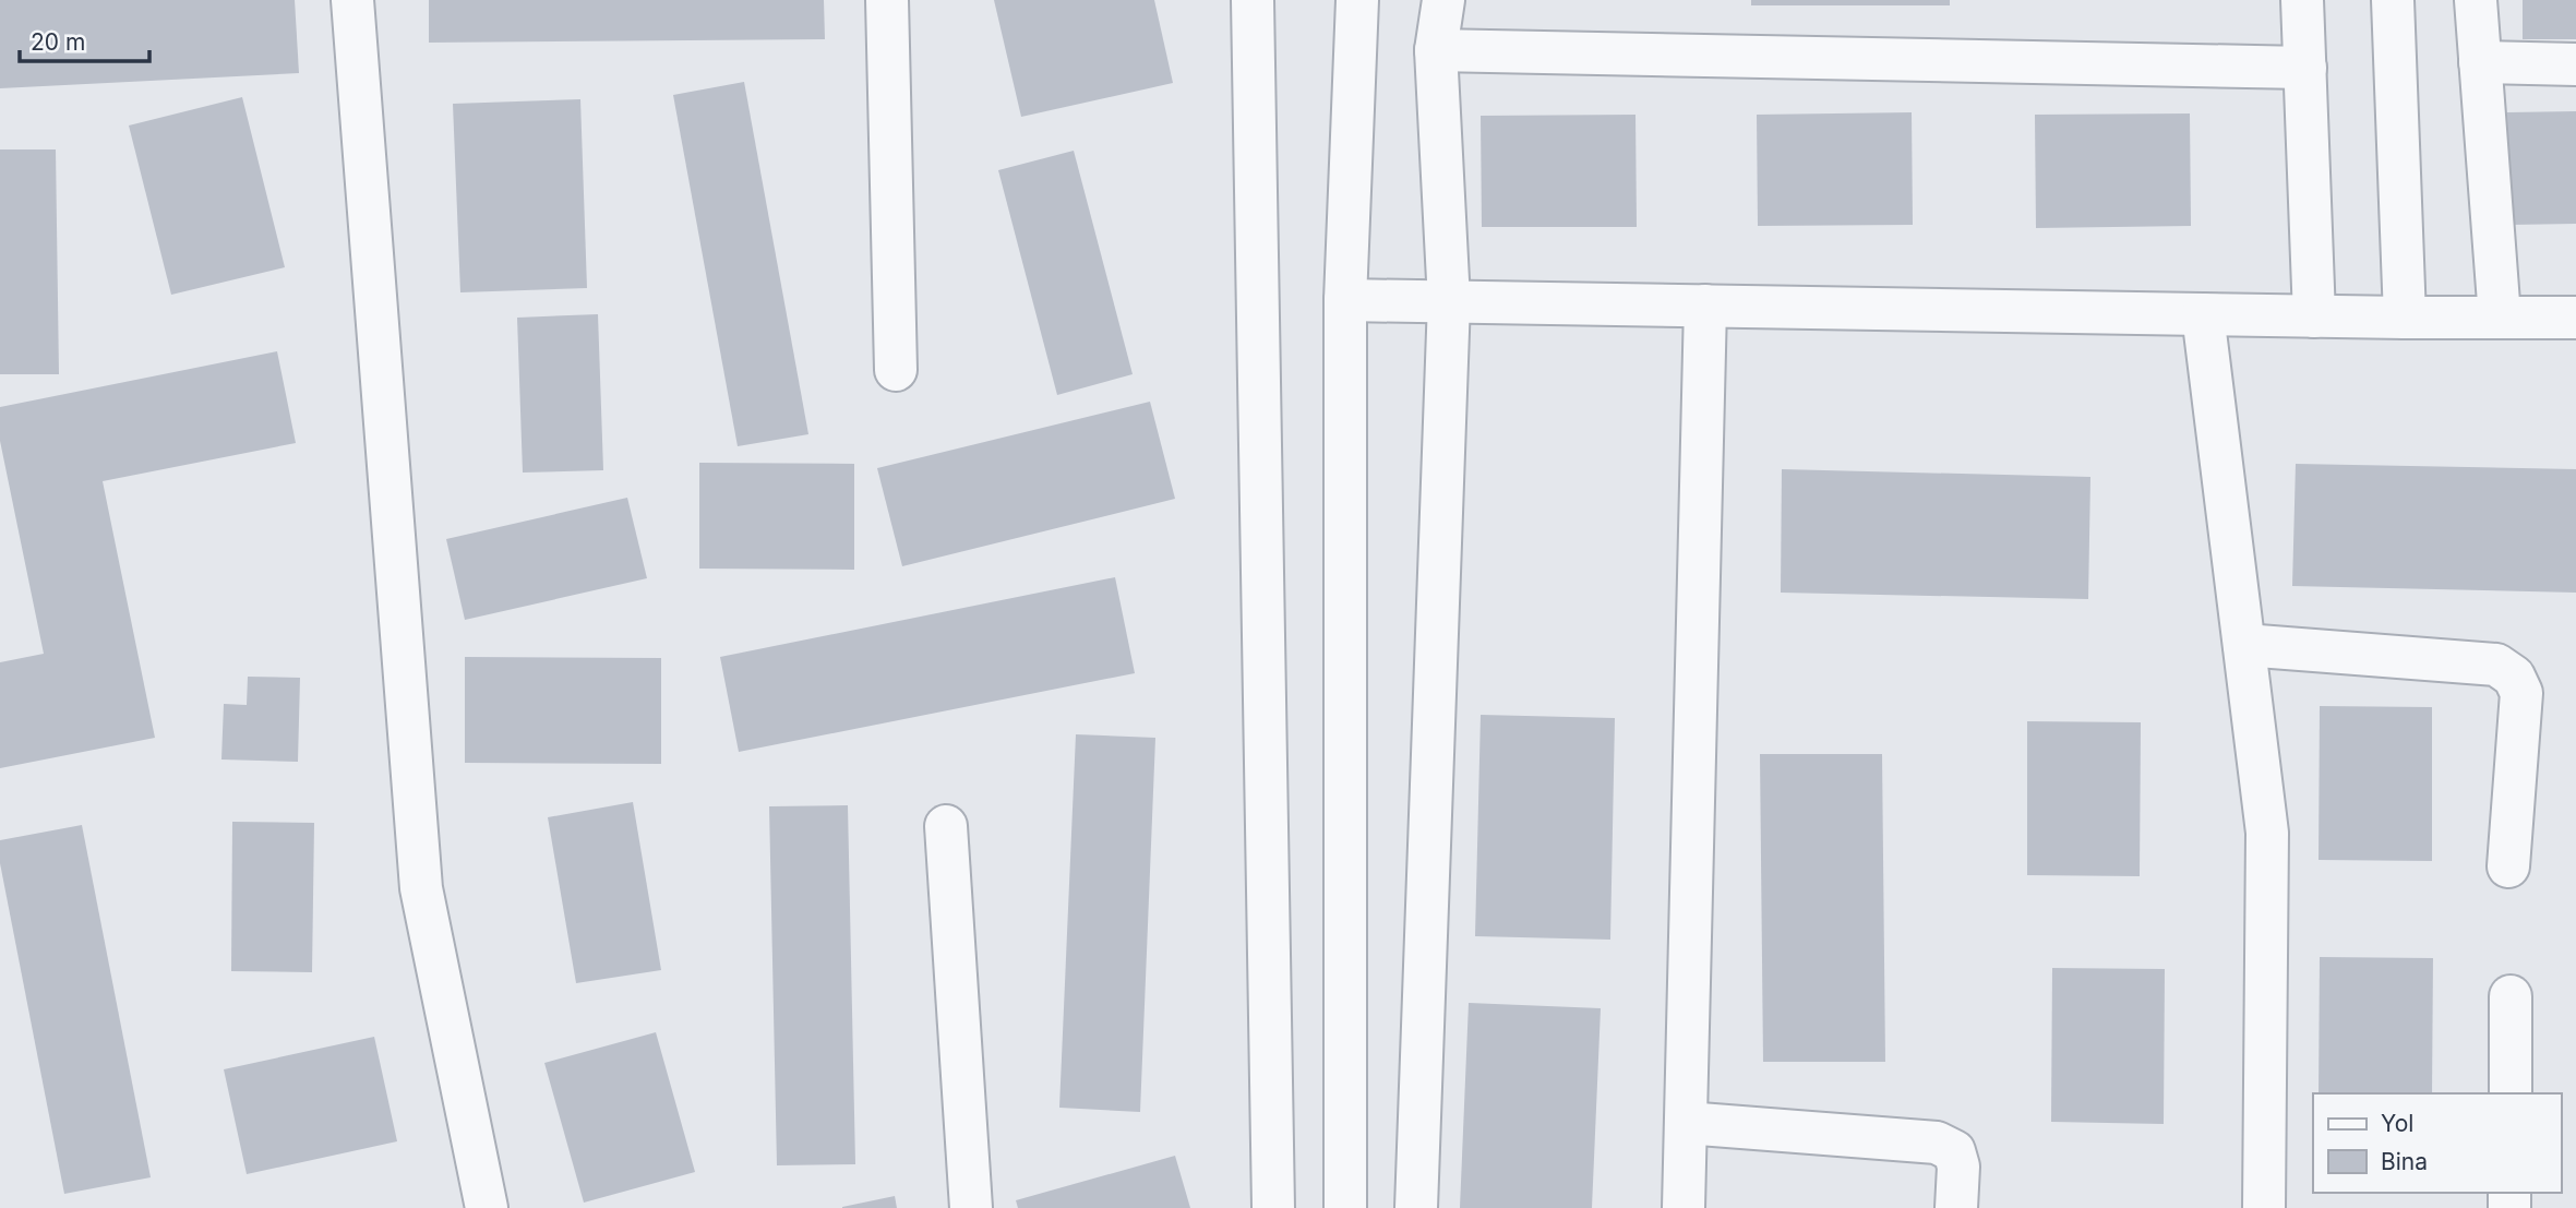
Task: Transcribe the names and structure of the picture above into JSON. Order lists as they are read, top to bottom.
{
  "legend": ["Yol", "Bina"],
  "scale_bar": "20 m"
}
